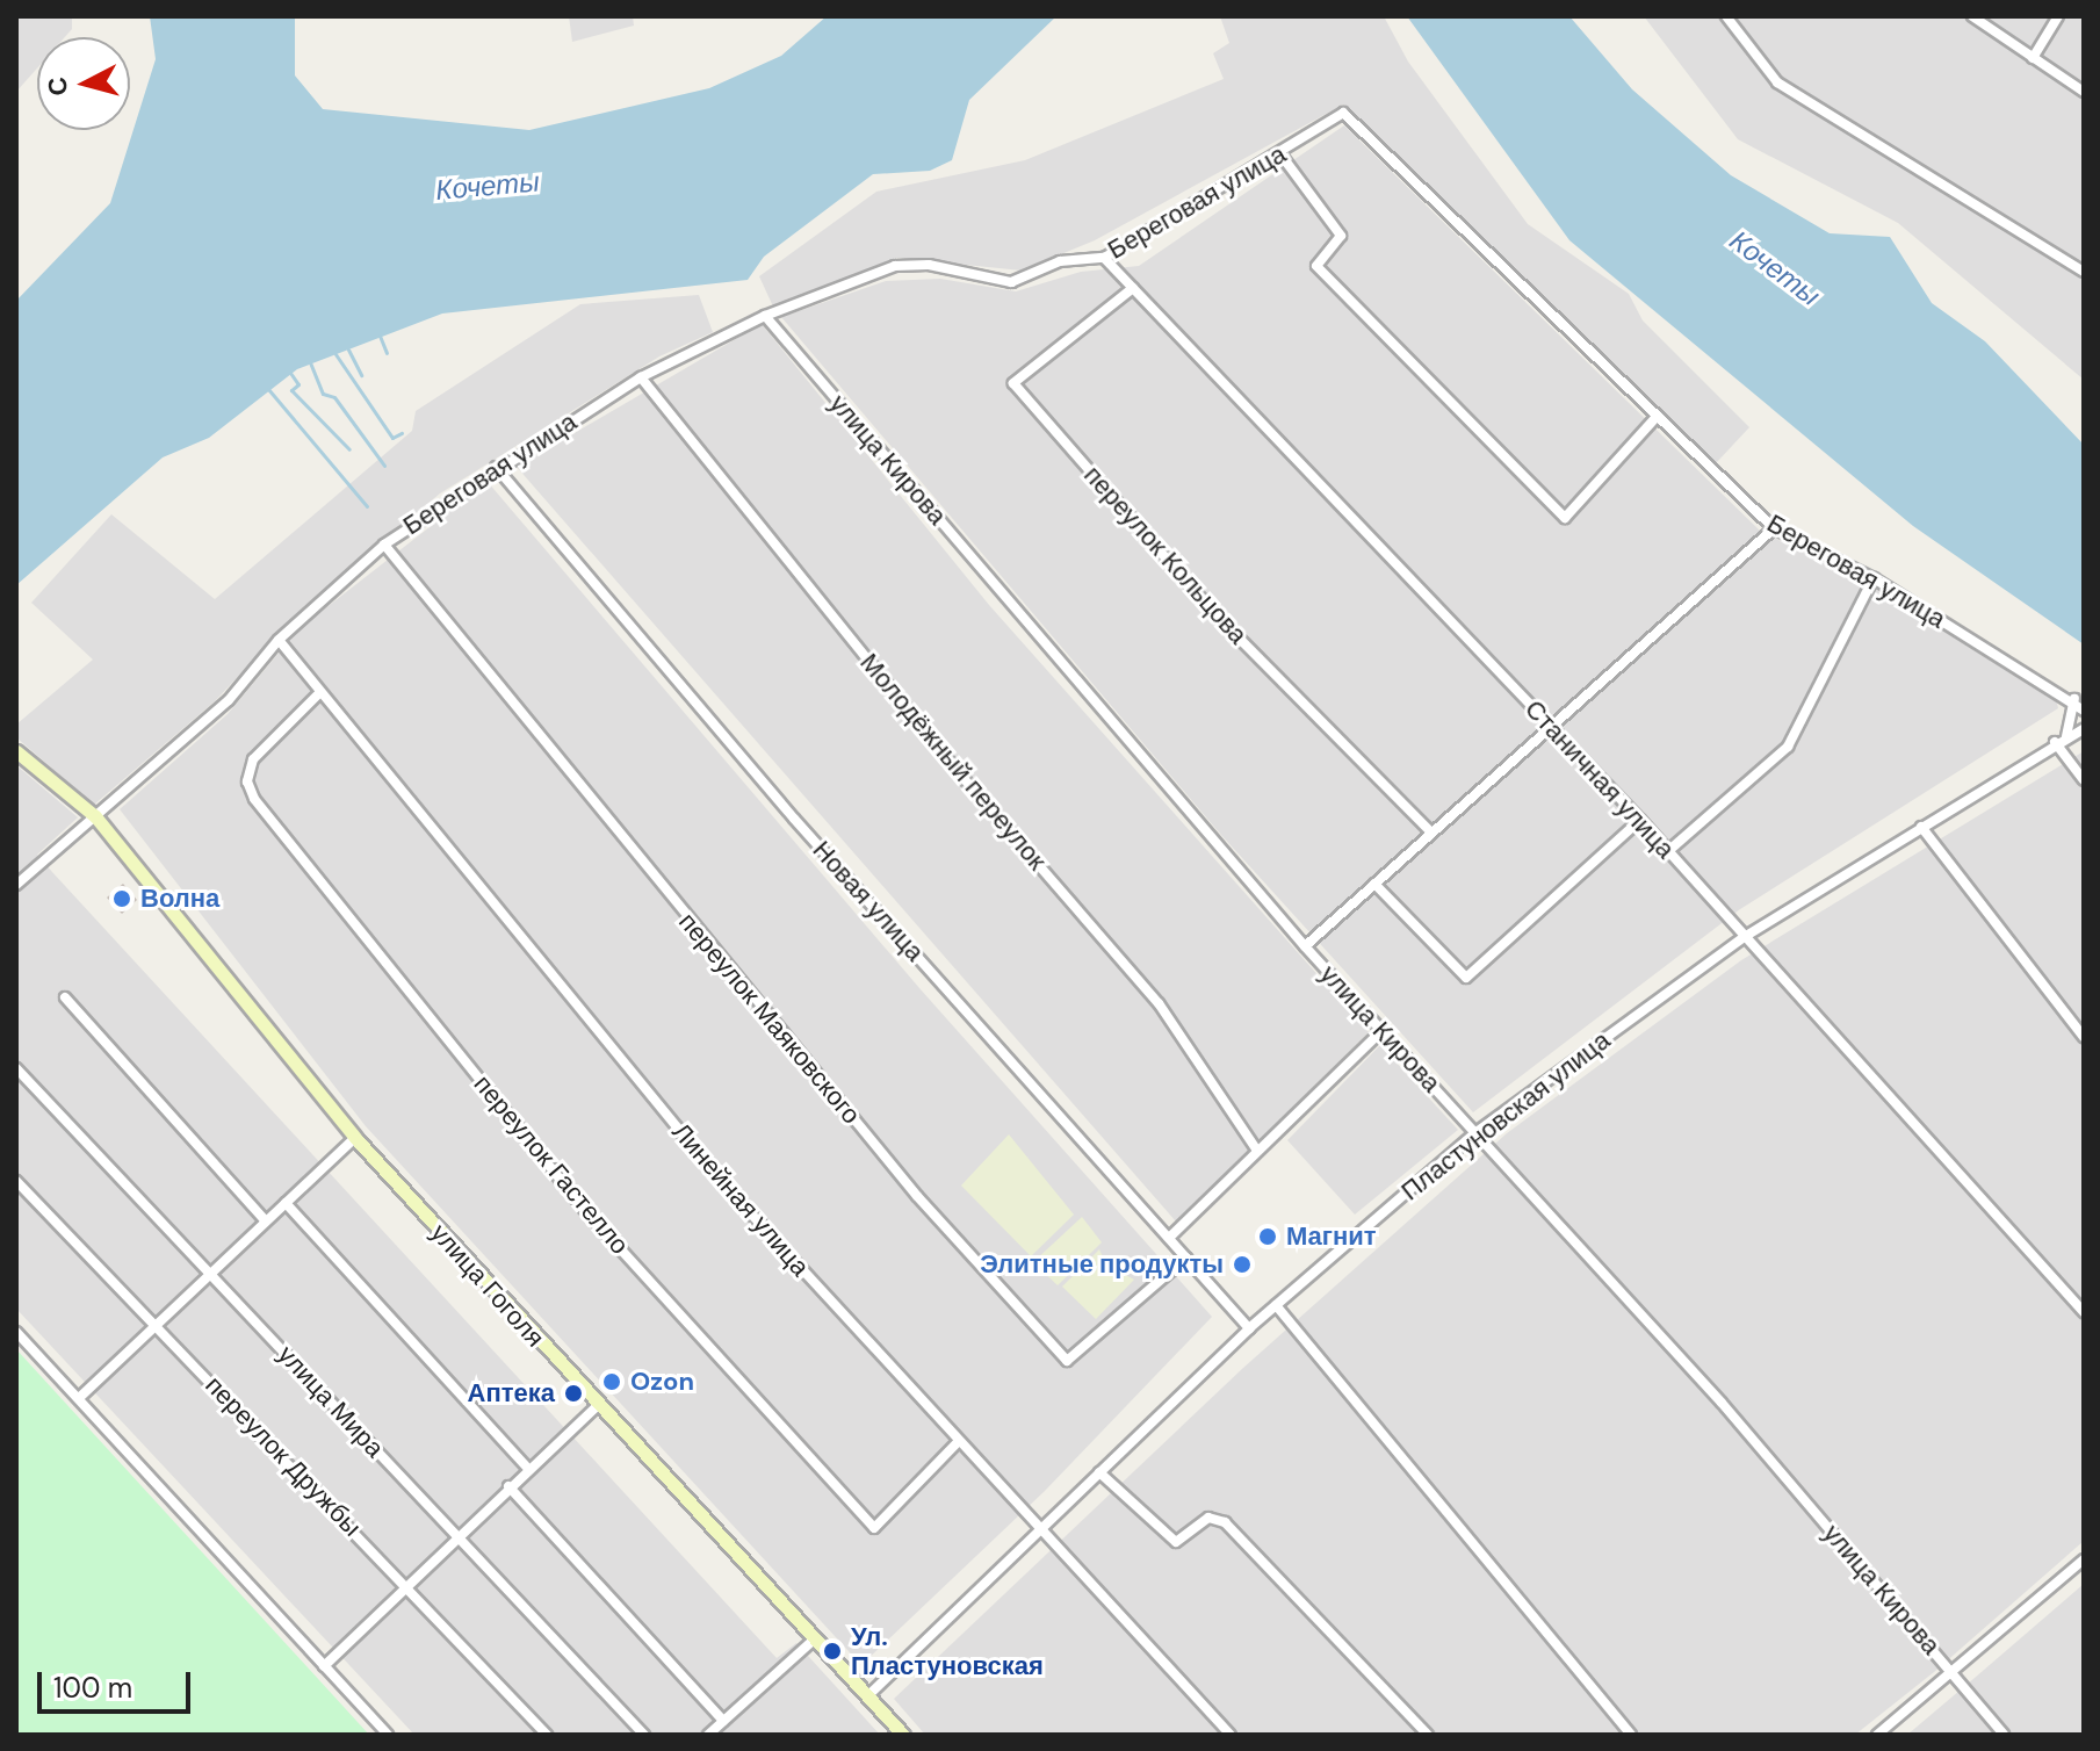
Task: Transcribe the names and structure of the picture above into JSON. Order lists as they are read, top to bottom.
{
  "streets": {
    "street": [
      "Береговая улица",
      "улица Кирова",
      "переулок Кольцова",
      "Молодёжный переулок",
      "Станичная улица",
      "Новая улица",
      "переулок Маяковского",
      "Пластуновская улица",
      "переулок Гастелло",
      "Линейная улица",
      "улица Гоголя",
      "улица Мира",
      "переулок Дружбы"
    ]
  },
  "crossings": [
    ["Береговая улица", "улица Кирова"],
    ["Береговая улица", "Молодёжный переулок"],
    ["Береговая улица", "Станичная улица"],
    ["Береговая улица", "Новая улица"],
    ["Береговая улица", "переулок Маяковского"],
    ["Береговая улица", "Линейная улица"],
    ["Береговая улица", "улица Гоголя"],
    ["улица Кирова", "Пластуновская улица"],
    ["переулок Кольцова", "Станичная улица"],
    ["Станичная улица", "Пластуновская улица"],
    ["Новая улица", "переулок Маяковского"],
    ["Новая улица", "Пластуновская улица"],
    ["Пластуновская улица", "Линейная улица"],
    ["Пластуновская улица", "улица Гоголя"],
    ["переулок Гастелло", "Линейная улица"]
  ],
  "water": ["Кочеты"],
  "places": [
    "Волна",
    "Магнит",
    "Элитные продукты",
    "Ozon",
    "Аптека",
    "Ул. Пластуновская"
  ],
  "scale_bar": "100 m",
  "north": "left"
}
